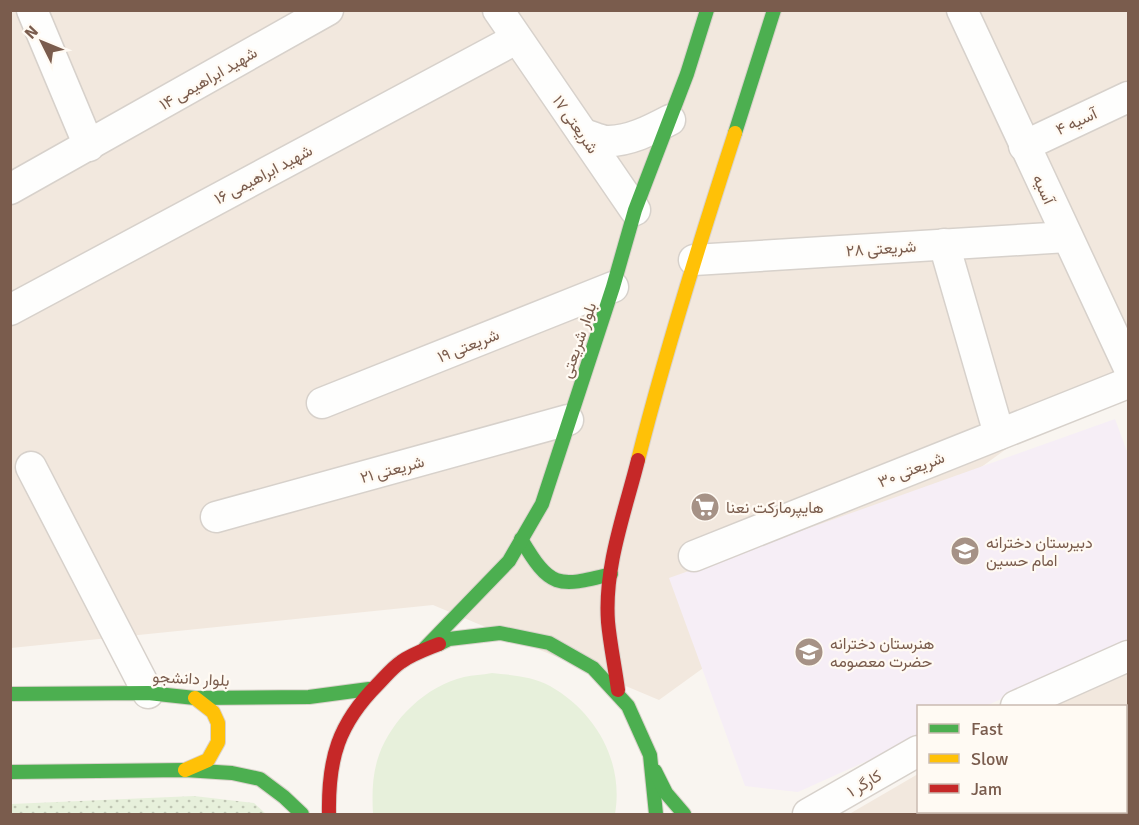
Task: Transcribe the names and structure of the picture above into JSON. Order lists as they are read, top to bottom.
{
  "streets": {
    "main road": ["بلوار شریعتی", "بلوار دانشجو"],
    "street": [
      "شهید ابراهیمی ۱۴",
      "آسیه ۴",
      "شریعتی ۱۷",
      "شهید ابراهیمی ۱۶",
      "آسیه",
      "شریعتی ۲۸",
      "شریعتی ۱۹",
      "شریعتی ۲۱",
      "شریعتی ۳۰",
      "کارگر ۱"
    ]
  },
  "crossings": [
    ["آسیه ۴", "آسیه"],
    ["شریعتی ۱۷", "شهید ابراهیمی ۱۶"],
    ["شریعتی ۱۷", "بلوار شریعتی"],
    ["آسیه", "شریعتی ۲۸"],
    ["بلوار شریعتی", "شریعتی ۱۹"],
    ["بلوار شریعتی", "شریعتی ۲۱"]
  ],
  "places": {
    "supermarket": ["هایپرمارکت نعنا"],
    "school or university": ["دبیرستان دخترانه امام حسین", "هنرستان دخترانه حضرت معصومه"]
  },
  "legend": ["Fast", "Slow", "Jam"],
  "north": "top left"
}
